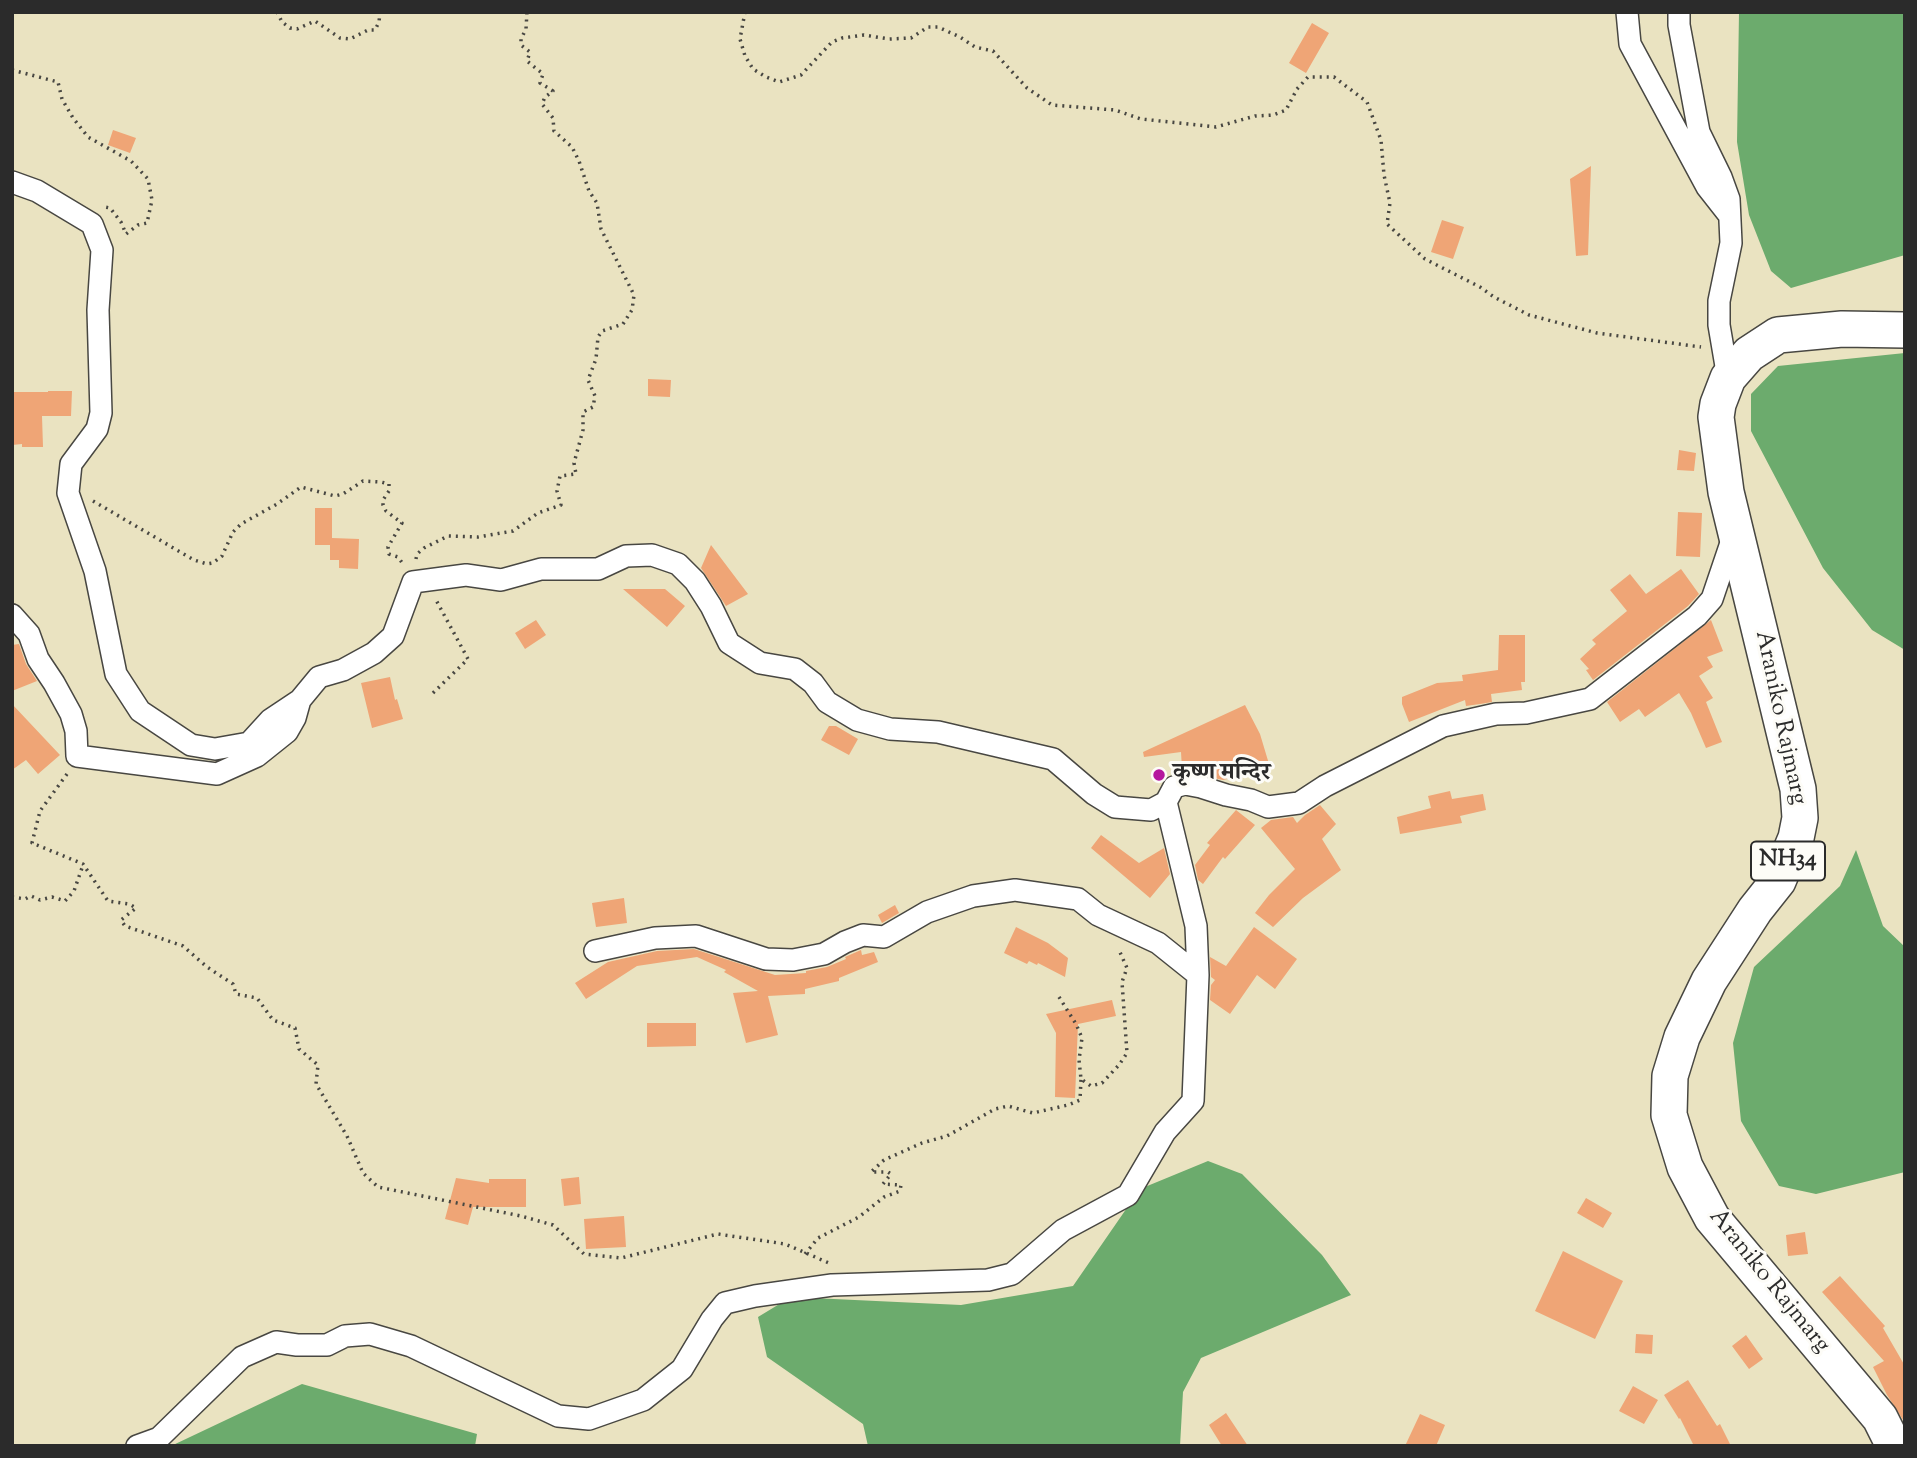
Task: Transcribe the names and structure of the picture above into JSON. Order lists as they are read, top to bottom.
{
  "streets": {
    "highway": ["Araniko Rajmarg", "NH34"]
  },
  "places": ["कृष्ण मन्दिर"]
}
